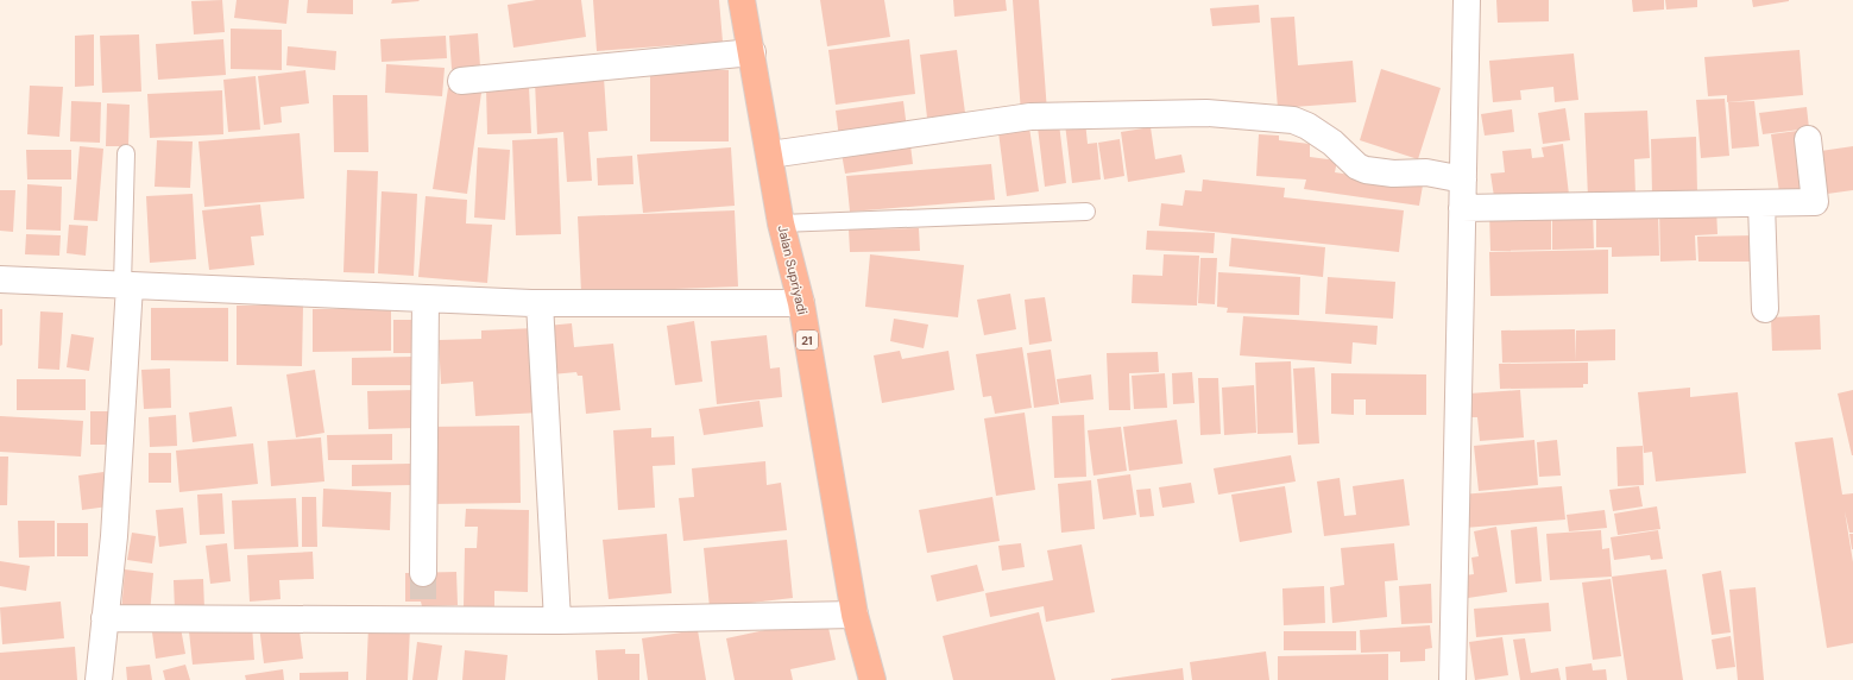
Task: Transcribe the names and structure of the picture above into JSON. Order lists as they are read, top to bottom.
{
  "streets": {
    "highway": ["Jalan Supriyadi", "21"]
  }
}
